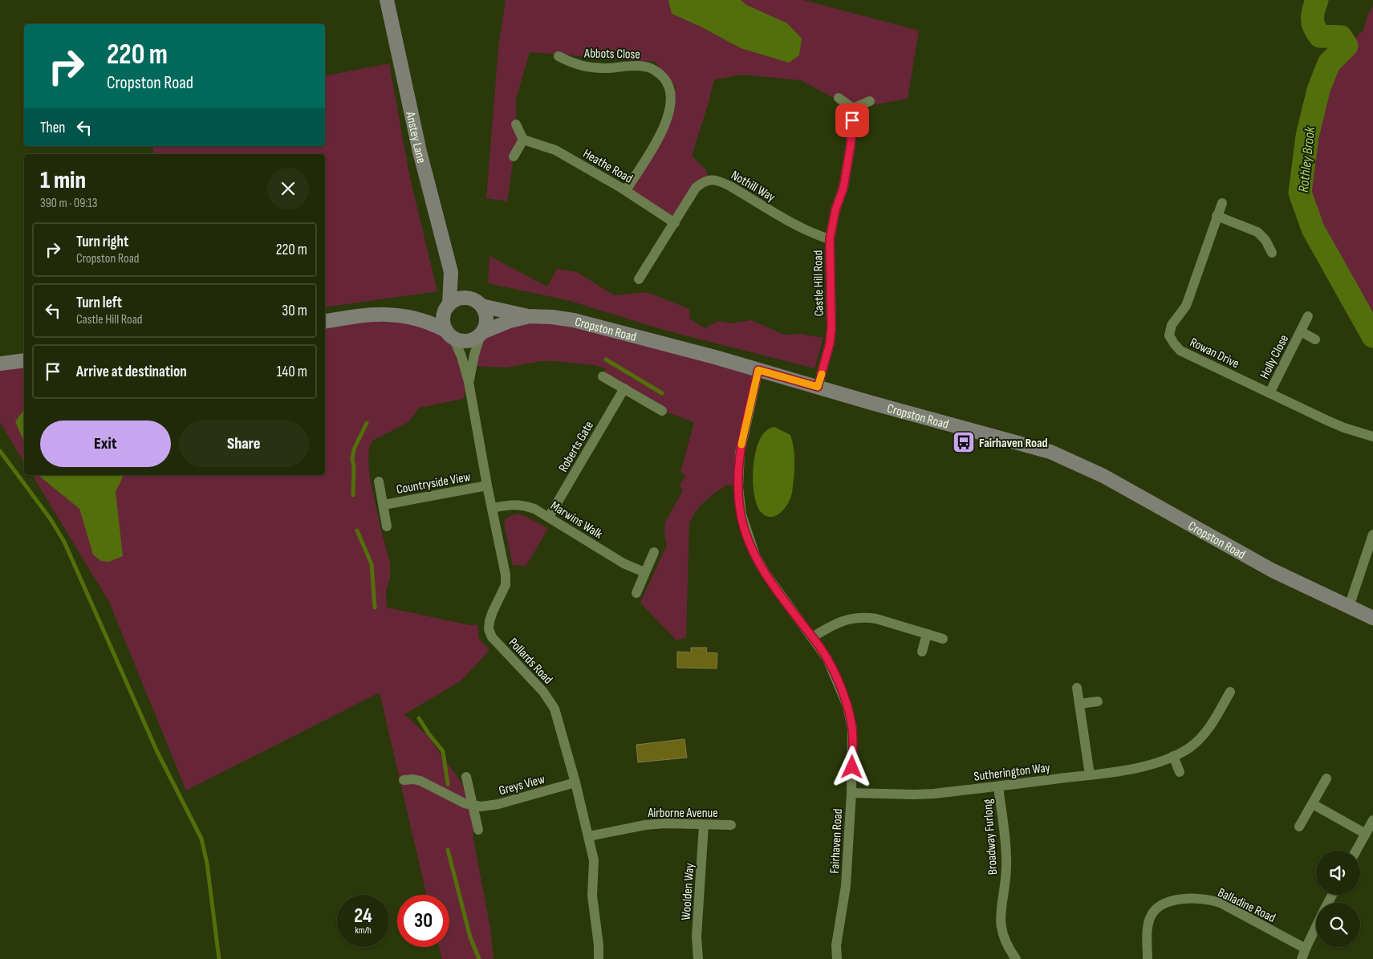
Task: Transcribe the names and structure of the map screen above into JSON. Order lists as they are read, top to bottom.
{
  "streets": {
    "street": [
      "Abbots Close",
      "Anstey Lane",
      "Heathe Road",
      "Nothill Way",
      "Castle Hill Road",
      "Cropston Road",
      "Rowan Drive",
      "Holly Close",
      "Roberts Gate",
      "Countryside View",
      "Marwins Walk",
      "Pollards Road",
      "Sutherington Way",
      "Greys View",
      "Airborne Avenue",
      "Broadway Furlong",
      "Fairhaven Road",
      "Woolden Way",
      "Balladine Road"
    ]
  },
  "crossings": [
    ["Abbots Close", "Heathe Road"],
    ["Anstey Lane", "Cropston Road"],
    ["Anstey Lane", "Pollards Road"],
    ["Heathe Road", "Nothill Way"],
    ["Nothill Way", "Castle Hill Road"],
    ["Castle Hill Road", "Cropston Road"],
    ["Cropston Road", "Pollards Road"],
    ["Cropston Road", "Fairhaven Road"],
    ["Rowan Drive", "Holly Close"],
    ["Roberts Gate", "Marwins Walk"],
    ["Countryside View", "Pollards Road"],
    ["Marwins Walk", "Pollards Road"],
    ["Pollards Road", "Greys View"],
    ["Pollards Road", "Airborne Avenue"],
    ["Sutherington Way", "Broadway Furlong"],
    ["Sutherington Way", "Fairhaven Road"],
    ["Airborne Avenue", "Woolden Way"]
  ],
  "water": ["Rothley Brook"],
  "places": {
    "bus stop": ["Fairhaven Road"]
  },
  "page": {
    "turn": ["220 m", "Cropston Road"],
    "then": "Then",
    "heading": ["1 min", "390 m · 09:13"],
    "list": [
      {
        "name": "Turn right",
        "note": "Cropston Road",
        "value": "220 m"
      },
      {
        "name": "Turn left",
        "note": "Castle Hill Road",
        "value": "30 m"
      },
      {
        "name": "Arrive at destination",
        "value": "140 m"
      }
    ],
    "buttons": ["Exit", "Share"],
    "speed": "24 km/h",
    "limit": "30"
  }
}
